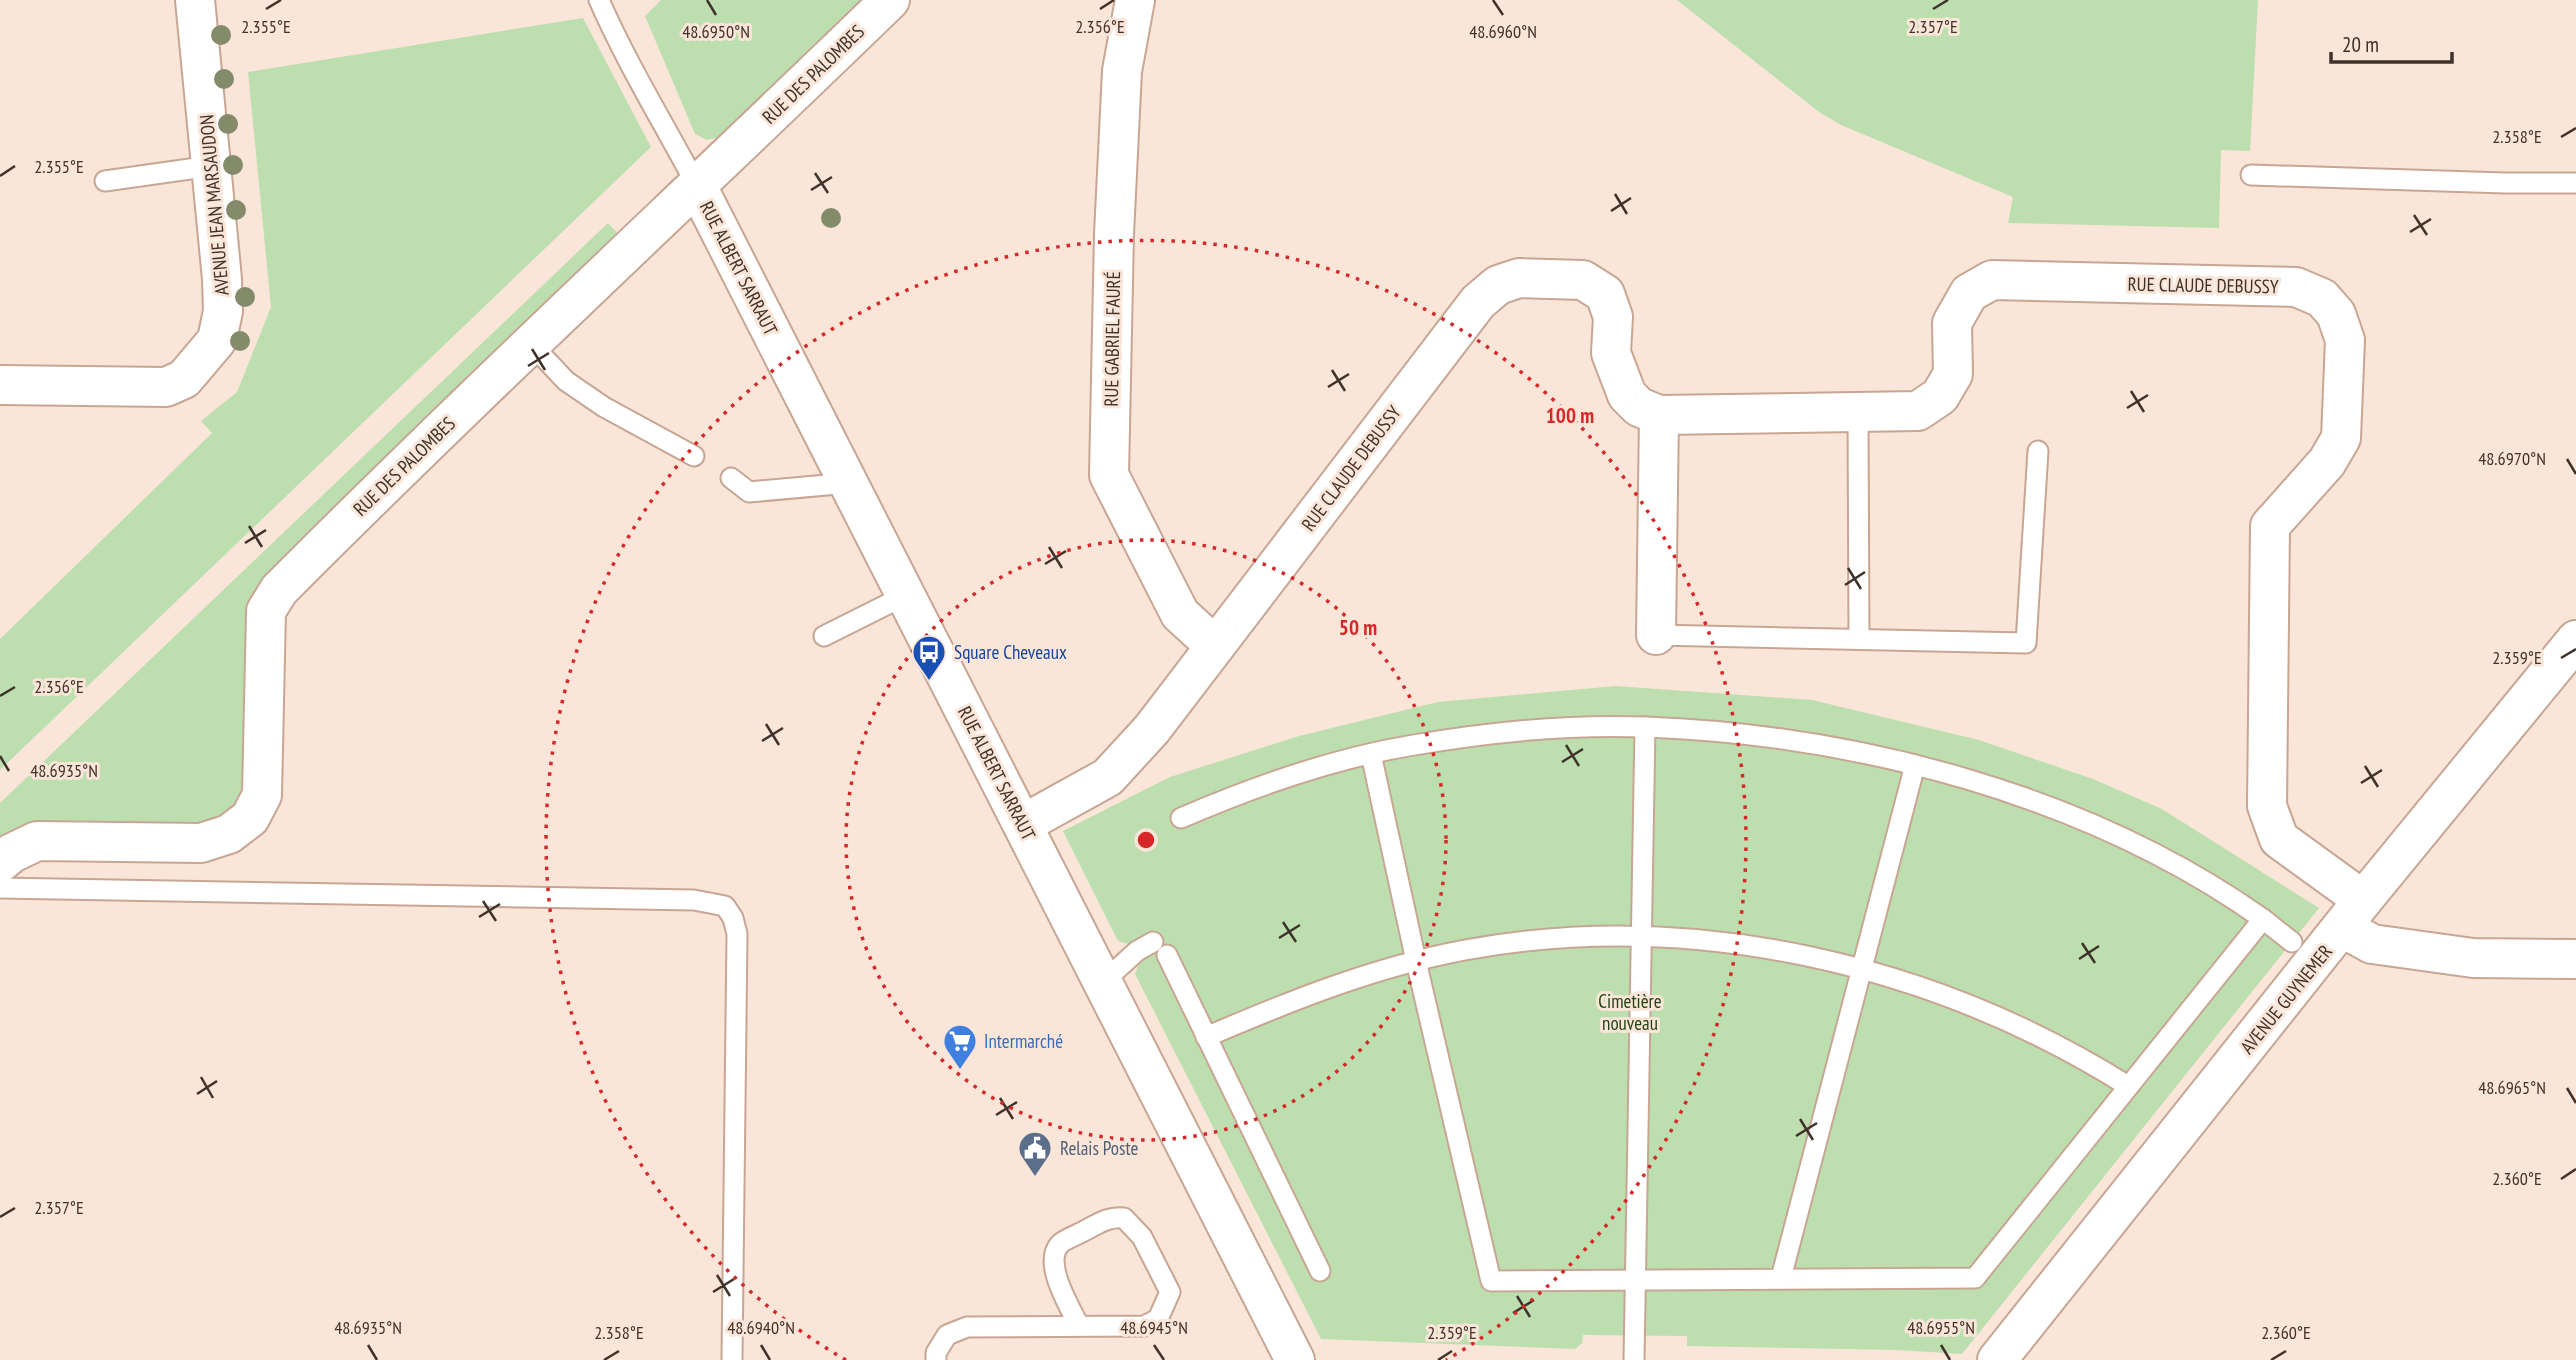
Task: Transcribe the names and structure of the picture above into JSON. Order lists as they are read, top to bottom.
{
  "streets": {
    "street": [
      "RUE DES PALOMBES",
      "AVENUE JEAN MARSAUDON",
      "RUE ALBERT SARRAUT",
      "RUE CLAUDE DEBUSSY",
      "RUE GABRIEL FAURÉ",
      "AVENUE GUYNEMER"
    ]
  },
  "crossings": [
    ["RUE DES PALOMBES", "RUE ALBERT SARRAUT"],
    ["RUE ALBERT SARRAUT", "RUE CLAUDE DEBUSSY"],
    ["RUE CLAUDE DEBUSSY", "RUE GABRIEL FAURÉ"],
    ["RUE CLAUDE DEBUSSY", "AVENUE GUYNEMER"]
  ],
  "parks": ["Cimetière nouveau"],
  "places": {
    "bus stop": ["Square Cheveaux"],
    "supermarket": ["Intermarché"],
    "public building": ["Relais Poste"]
  },
  "scale_bar": "20 m",
  "coordinates": [
    "2.355°E",
    "2.356°E",
    "2.357°E",
    "48.6950°N",
    "48.6960°N",
    "2.358°E",
    "48.6970°N",
    "2.359°E",
    "48.6935°N",
    "48.6965°N",
    "2.360°E",
    "48.6940°N",
    "48.6945°N",
    "48.6955°N"
  ],
  "rings": ["100 m", "50 m"]
}
